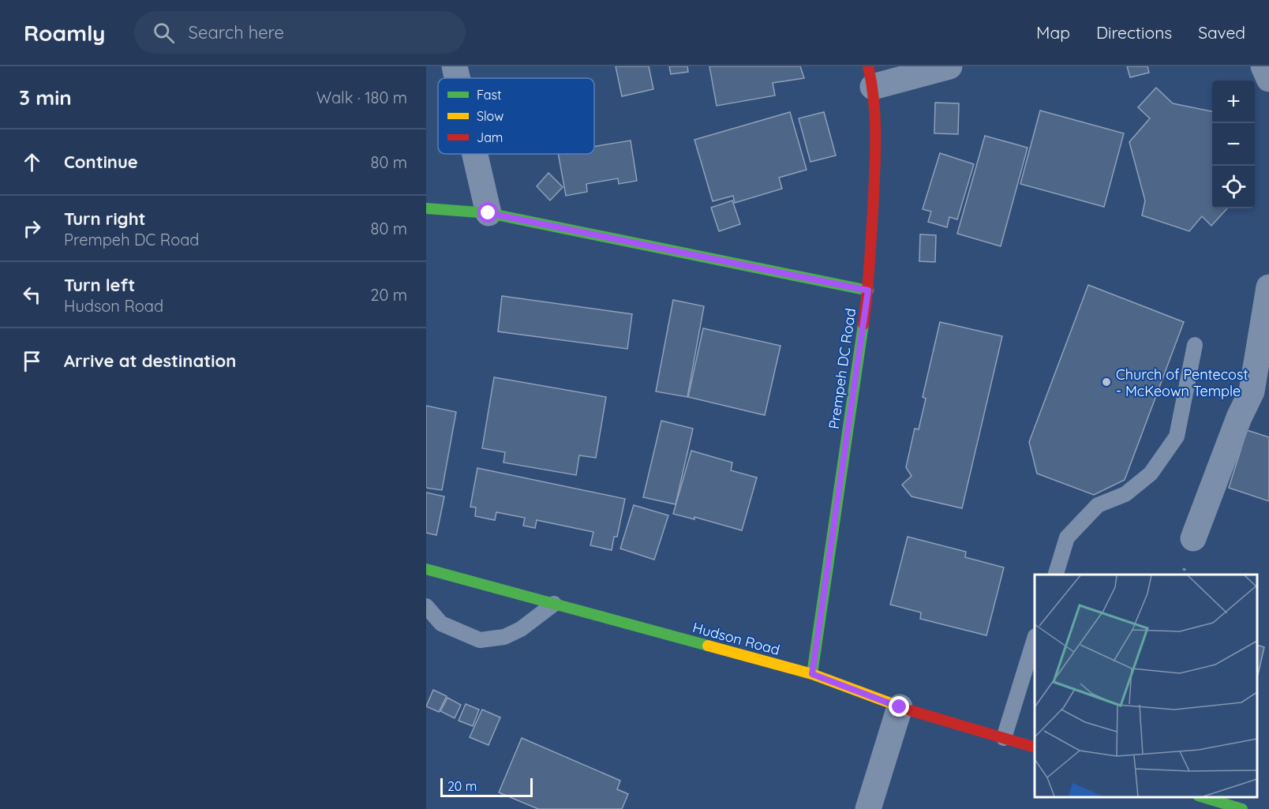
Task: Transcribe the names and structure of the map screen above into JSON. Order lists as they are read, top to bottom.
{
  "streets": {
    "street": ["Prempeh DC Road", "Hudson Road"]
  },
  "crossings": [
    ["Prempeh DC Road", "Hudson Road"]
  ],
  "places": ["Church of Pentecost - McKeown Temple"],
  "legend": ["Fast", "Slow", "Jam"],
  "scale_bar": "20 m",
  "page": {
    "header": "Roamly",
    "search": "Search here",
    "nav": ["Map", "Directions", "Saved"],
    "heading": ["3 min", "Walk · 180 m"],
    "map_buttons": ["+", "−"],
    "list": [
      ["Continue", "80 m"],
      ["Turn right", "Prempeh DC Road", "80 m"],
      ["Turn left", "Hudson Road", "20 m"],
      "Arrive at destination"
    ],
    "scale": "20 m"
  }
}
